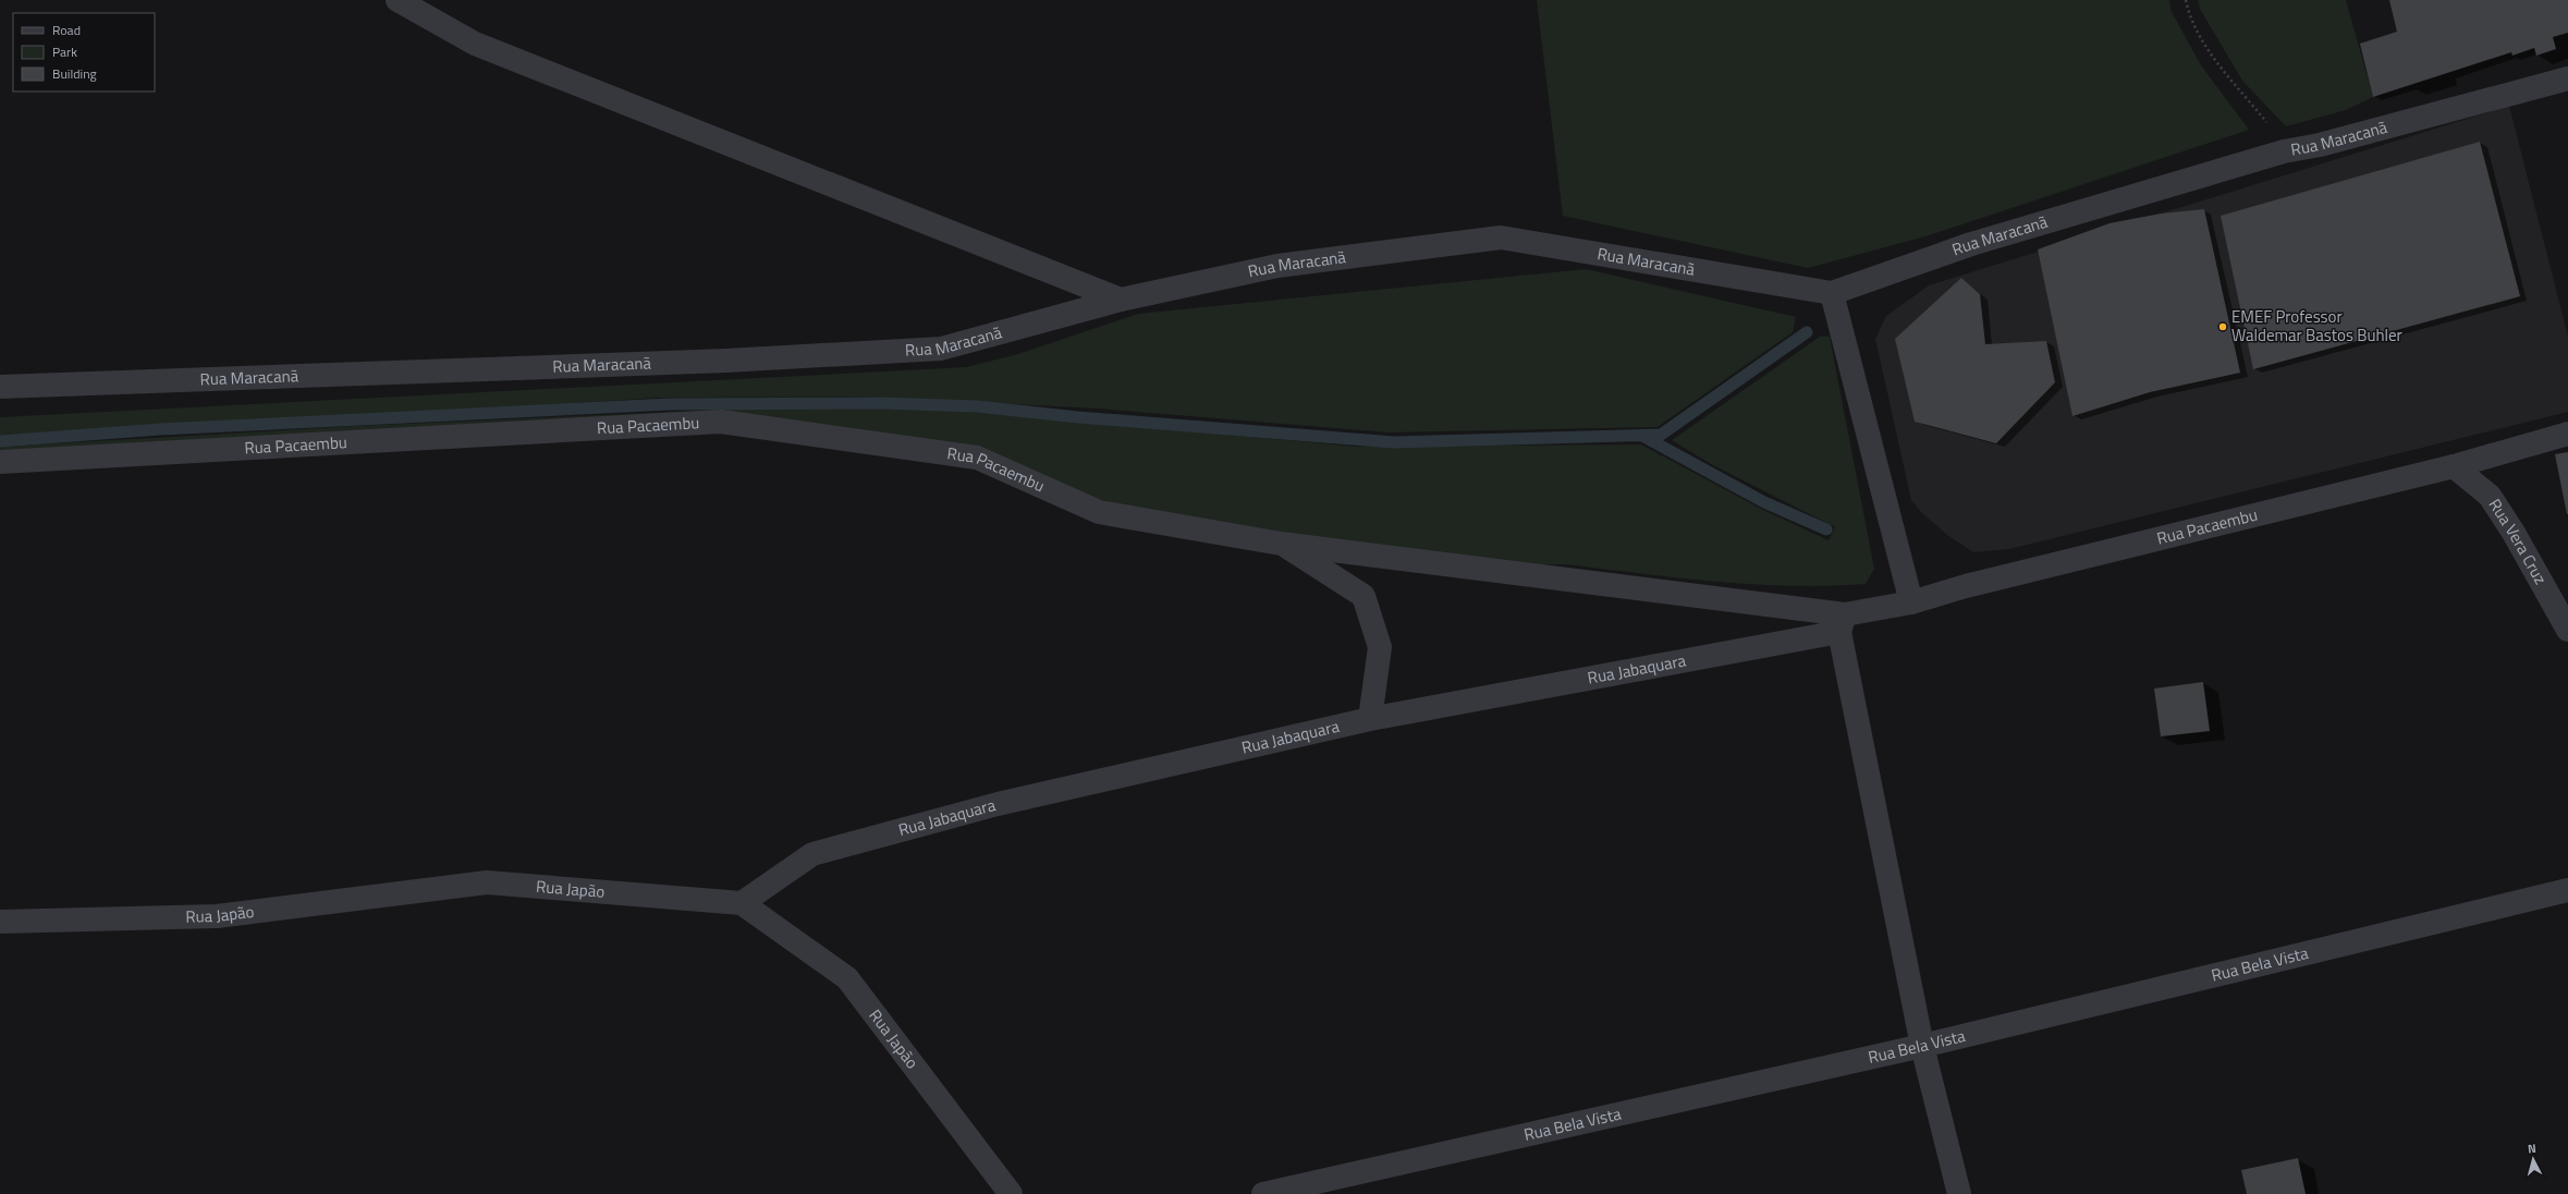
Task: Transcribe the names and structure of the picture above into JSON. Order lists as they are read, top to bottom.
{
  "streets": {
    "street": [
      "Rua Maracanã",
      "Rua Pacaembu",
      "Rua Vera Cruz",
      "Rua Jabaquara",
      "Rua Japão",
      "Rua Bela Vista"
    ]
  },
  "crossings": [
    ["Rua Pacaembu", "Rua Vera Cruz"],
    ["Rua Pacaembu", "Rua Jabaquara"],
    ["Rua Jabaquara", "Rua Japão"]
  ],
  "places": ["EMEF Professor Waldemar Bastos Buhler"],
  "legend": ["Road", "Park", "Building"],
  "north": "top"
}
